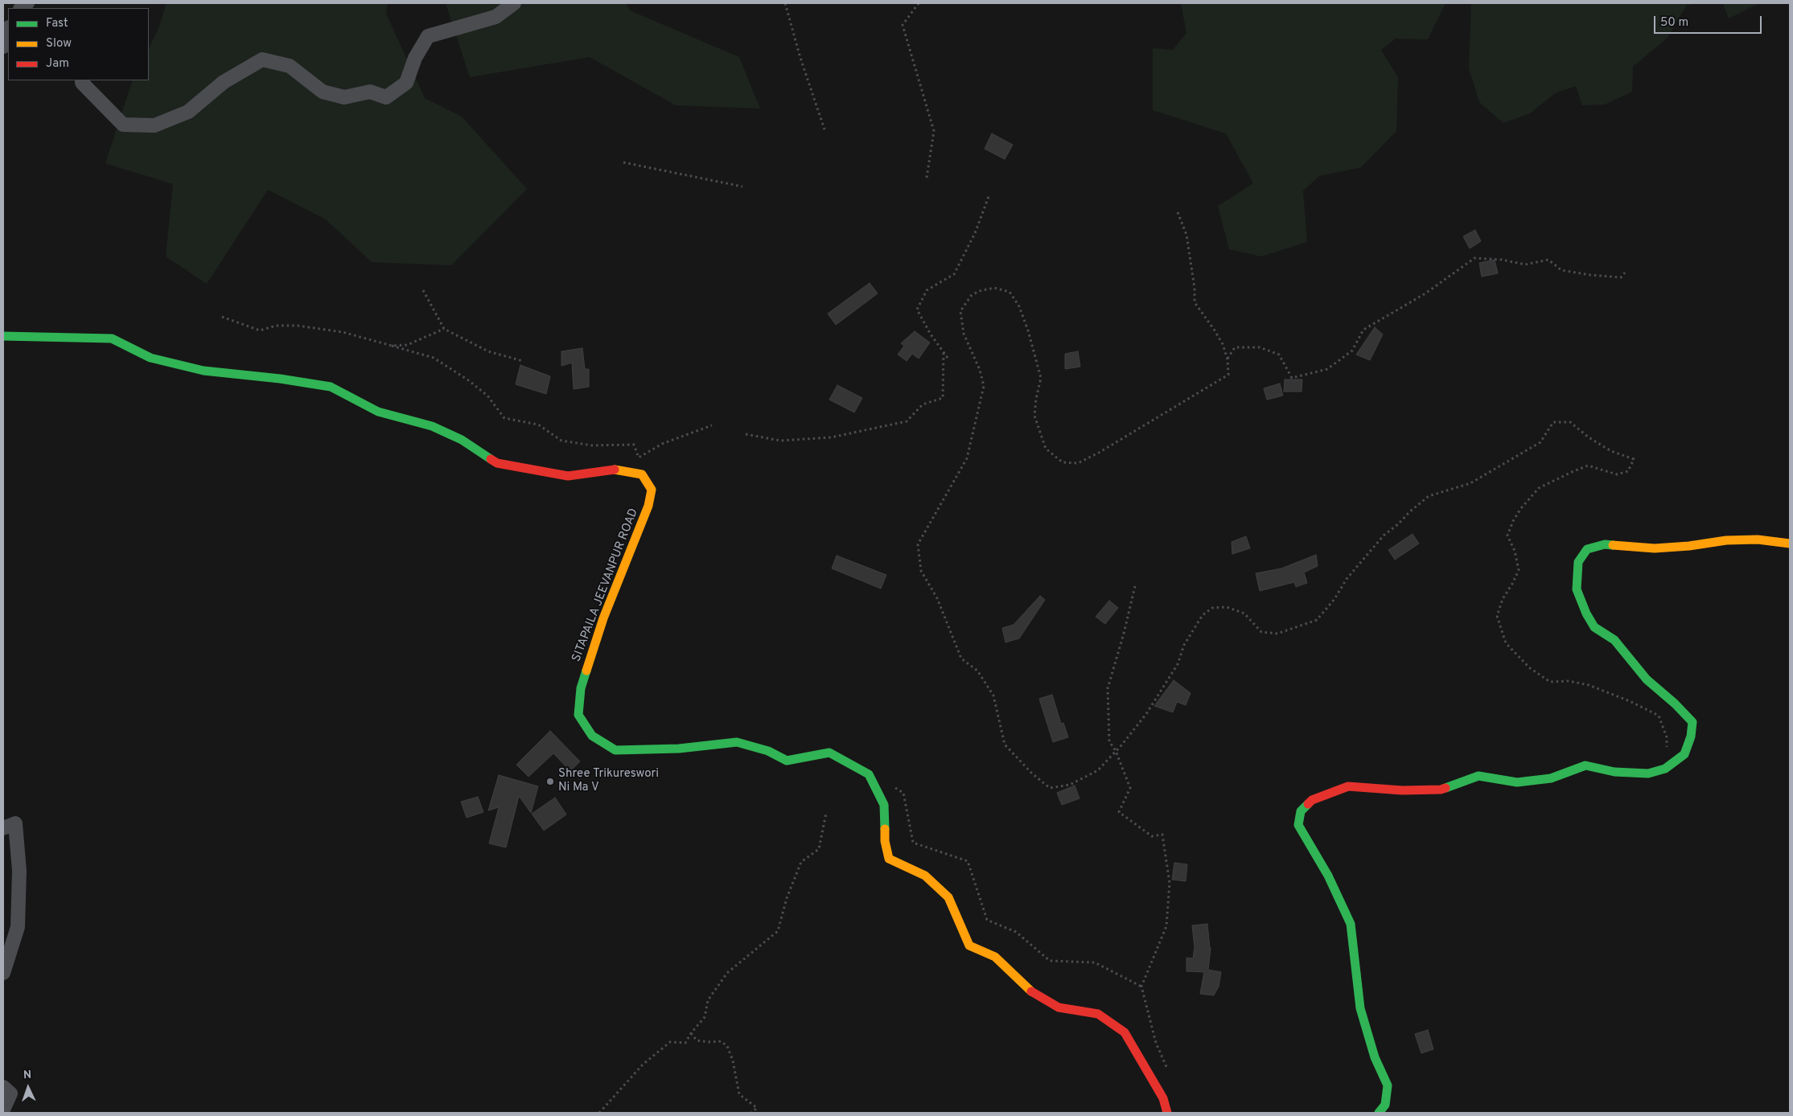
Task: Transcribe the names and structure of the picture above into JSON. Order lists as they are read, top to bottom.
{
  "streets": {
    "street": ["SITAPAILA JEEVANPUR ROAD"]
  },
  "places": ["Shree Trikureswori Ni Ma V"],
  "legend": ["Fast", "Slow", "Jam"],
  "scale_bar": "50 m",
  "north": "top"
}
